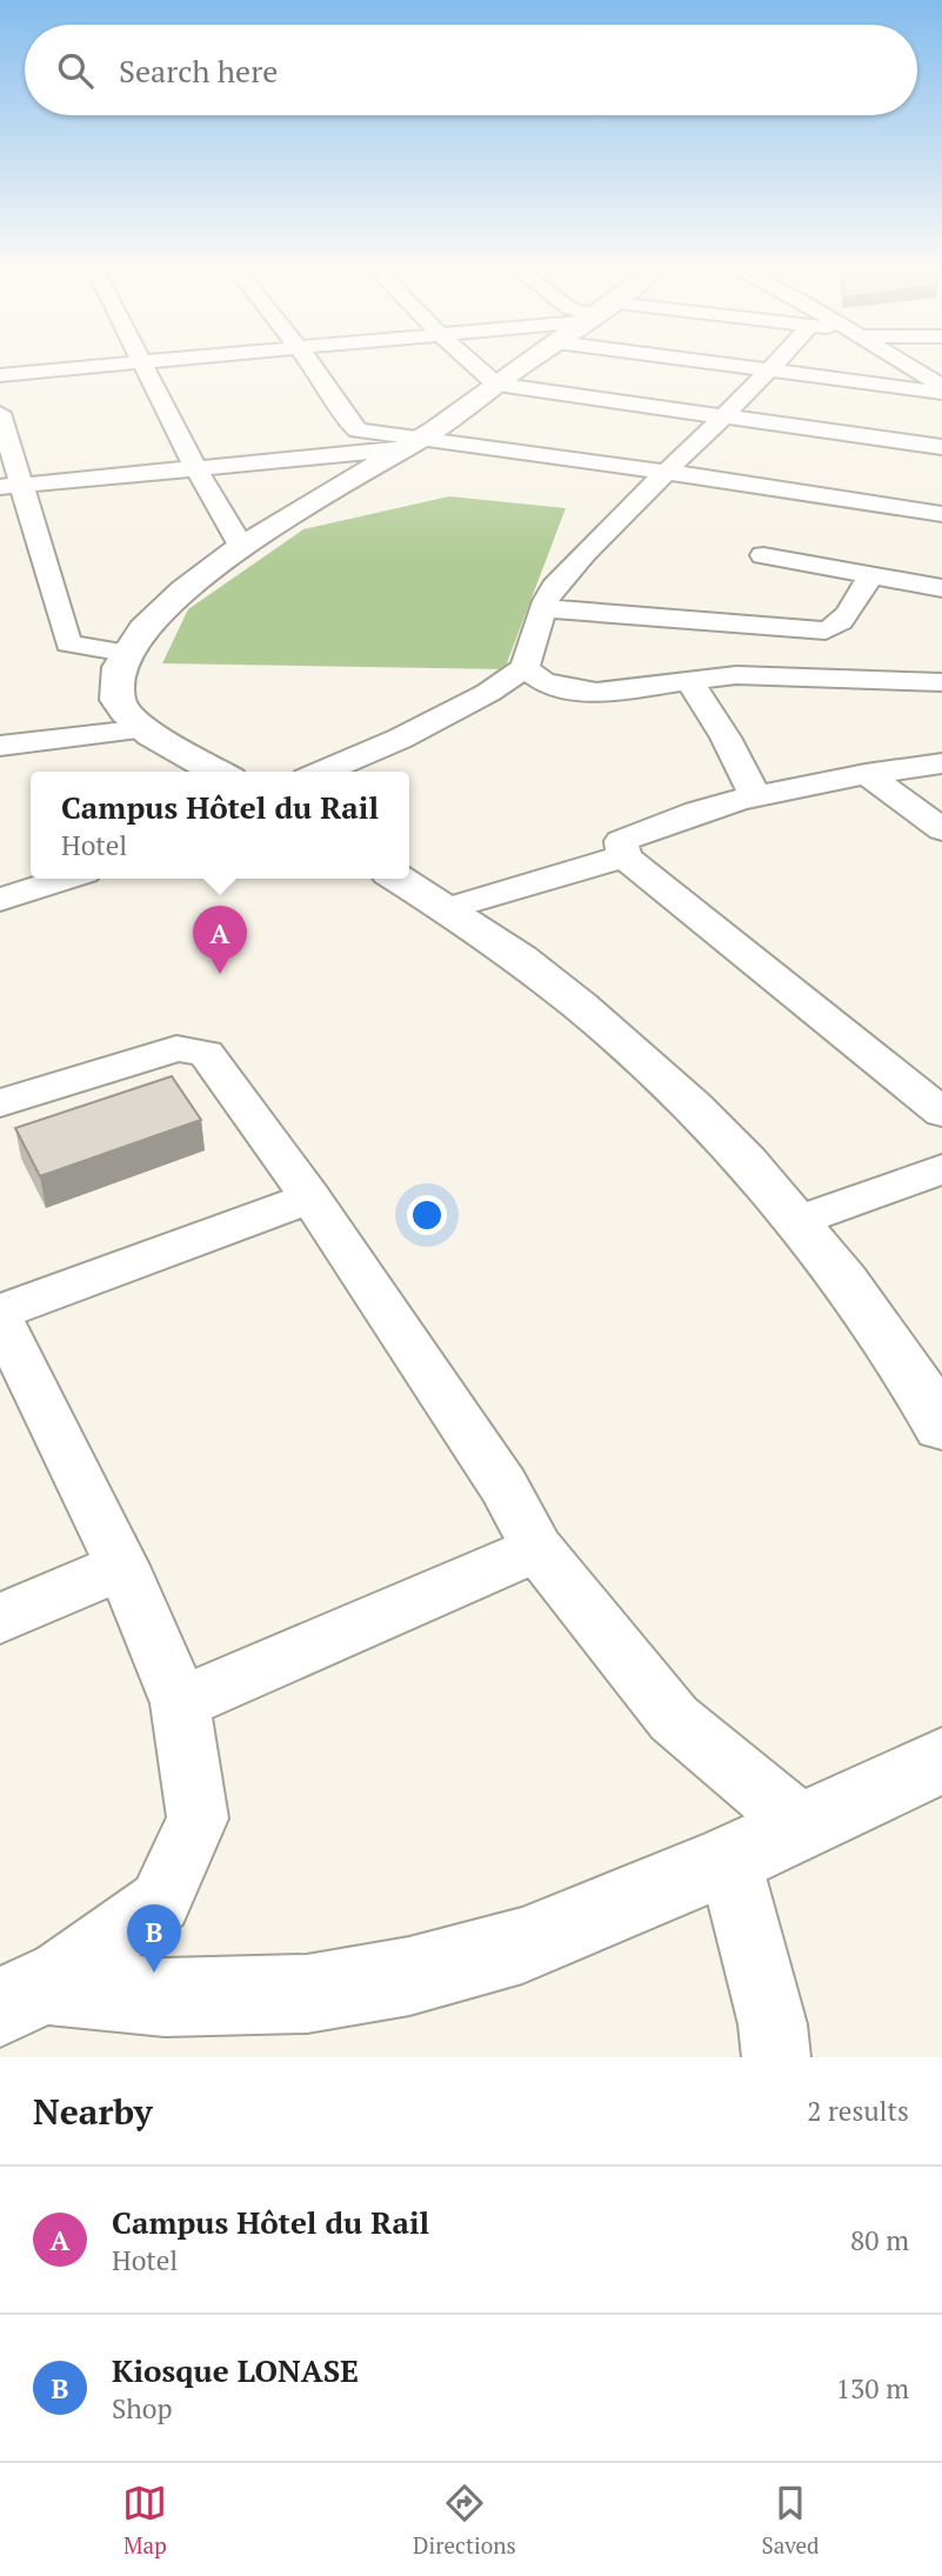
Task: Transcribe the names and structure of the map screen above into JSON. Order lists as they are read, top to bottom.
{
  "page": {
    "search": "Search here",
    "popup": ["Campus Hôtel du Rail", "Hotel"],
    "pins": ["A", "B"],
    "heading": ["Nearby", "2 results"],
    "list": [
      {
        "mark": "A",
        "name": "Campus Hôtel du Rail",
        "note": "Hotel",
        "value": "80 m"
      },
      {
        "mark": "B",
        "name": "Kiosque LONASE",
        "note": "Shop",
        "value": "130 m"
      }
    ],
    "nav": ["Map", "Directions", "Saved"]
  }
}
